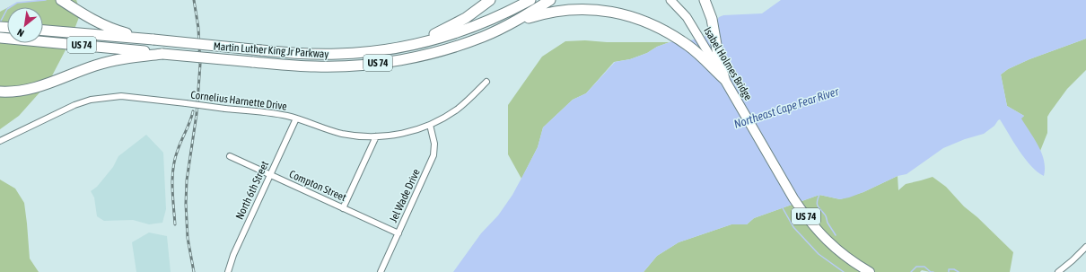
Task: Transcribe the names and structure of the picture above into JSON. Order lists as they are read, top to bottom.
{
  "streets": {
    "highway": ["US 74", "Martin Luther King Jr Parkway", "Isabel Holmes Bridge"],
    "street": [
      "Cornelius Harnette Drive",
      "Compton Street",
      "North 6th Street",
      "Jel Wade Drive"
    ]
  },
  "crossings": [
    ["US 74", "Martin Luther King Jr Parkway"],
    ["US 74", "Isabel Holmes Bridge"],
    ["Cornelius Harnette Drive", "North 6th Street"],
    ["Cornelius Harnette Drive", "Jel Wade Drive"],
    ["Compton Street", "North 6th Street"],
    ["Compton Street", "Jel Wade Drive"]
  ],
  "water": ["Northeast Cape Fear River"],
  "north": "bottom left"
}
